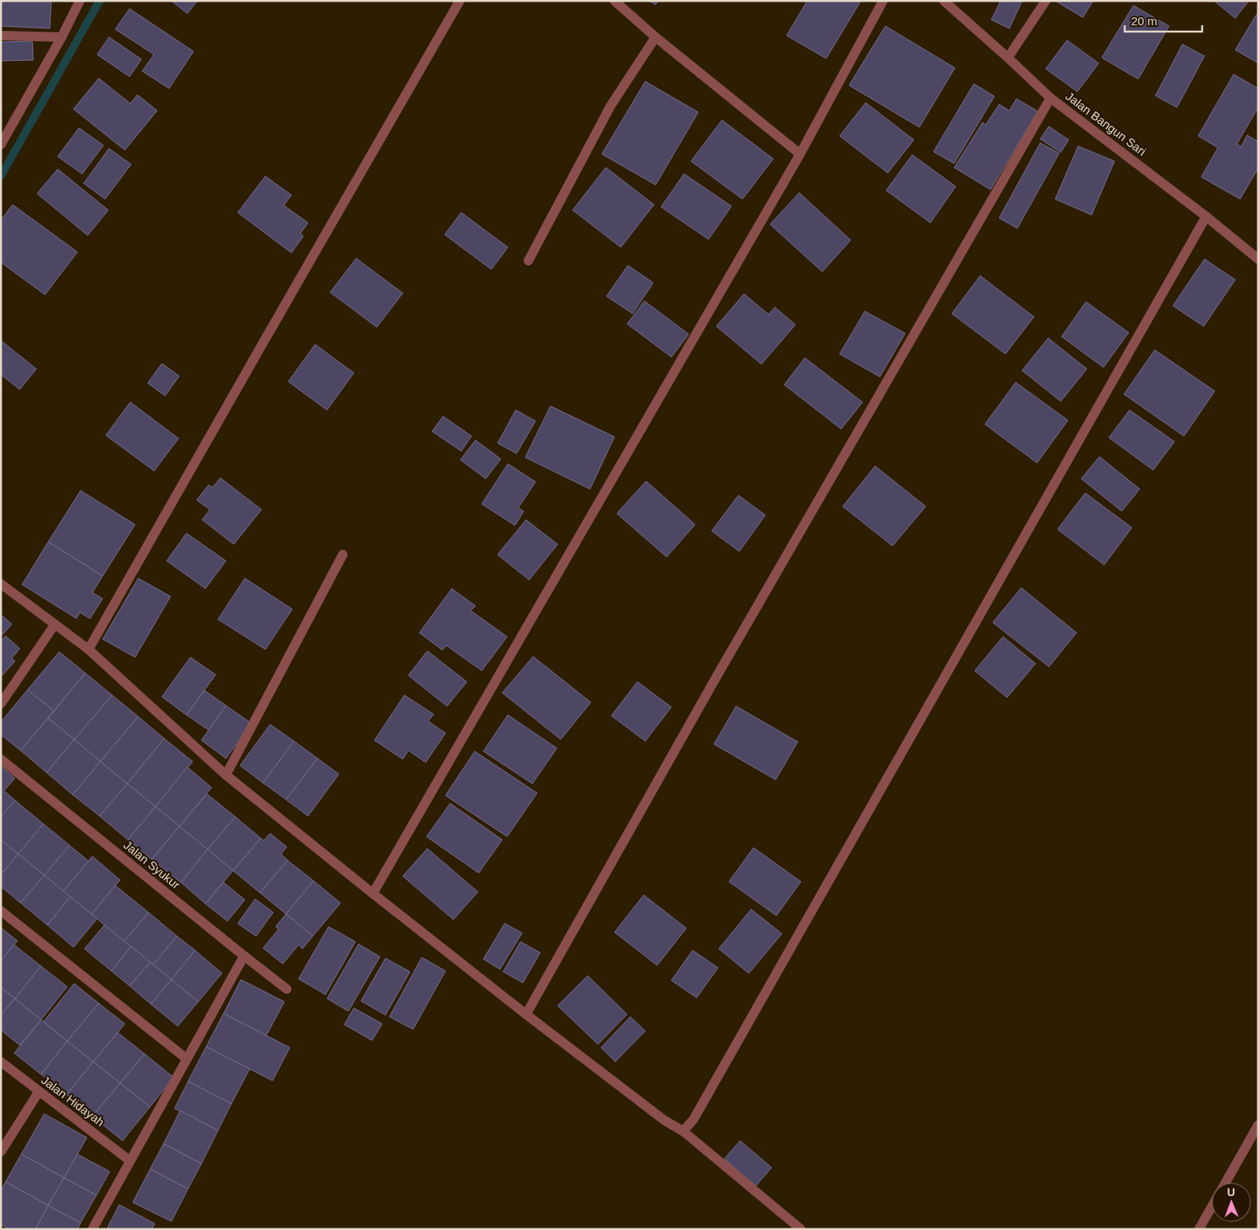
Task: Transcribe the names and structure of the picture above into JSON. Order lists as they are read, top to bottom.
{
  "streets": {
    "street": ["Jalan Bangun Sari", "Jalan Syukur", "Jalan Hidayah"]
  },
  "scale_bar": "20 m",
  "north": "top"
}
